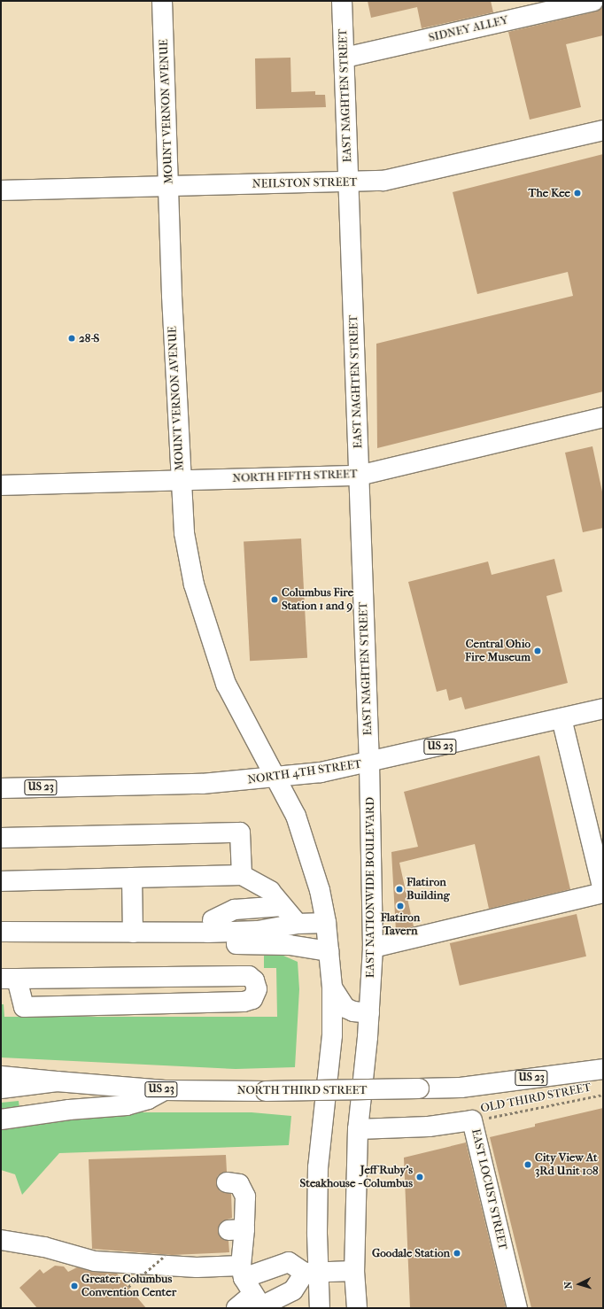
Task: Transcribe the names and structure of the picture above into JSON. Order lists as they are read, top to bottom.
{
  "streets": {
    "main road": [
      "SIDNEY ALLEY",
      "EAST NAGHTEN STREET",
      "MOUNT VERNON AVENUE",
      "NEILSTON STREET",
      "NORTH FIFTH STREET",
      "US 23",
      "NORTH 4TH STREET",
      "EAST NATIONWIDE BOULEVARD",
      "NORTH THIRD STREET",
      "EAST LOCUST STREET"
    ],
    "path": ["OLD THIRD STREET"]
  },
  "crossings": [
    ["SIDNEY ALLEY", "EAST NAGHTEN STREET"],
    ["EAST NAGHTEN STREET", "NEILSTON STREET"],
    ["EAST NAGHTEN STREET", "NORTH FIFTH STREET"],
    ["EAST NAGHTEN STREET", "NORTH 4TH STREET"],
    ["EAST NAGHTEN STREET", "EAST NATIONWIDE BOULEVARD"],
    ["MOUNT VERNON AVENUE", "NEILSTON STREET"],
    ["MOUNT VERNON AVENUE", "NORTH FIFTH STREET"],
    ["MOUNT VERNON AVENUE", "NORTH 4TH STREET"],
    ["NORTH 4TH STREET", "EAST NATIONWIDE BOULEVARD"],
    ["EAST NATIONWIDE BOULEVARD", "EAST LOCUST STREET"],
    ["OLD THIRD STREET", "EAST LOCUST STREET"]
  ],
  "places": [
    "The Kee",
    "28-S",
    "Columbus Fire Station 1 and 9",
    "Central Ohio Fire Museum",
    "Flatiron Building",
    "Flatiron Tavern",
    "City View At 3Rd Unit 108",
    "Jeff Ruby's Steakhouse - Columbus",
    "Goodale Station",
    "Greater Columbus Convention Center"
  ],
  "north": "left"
}
